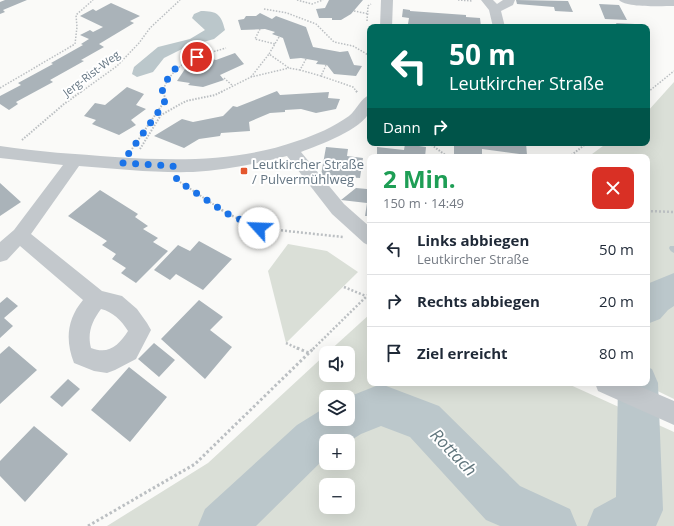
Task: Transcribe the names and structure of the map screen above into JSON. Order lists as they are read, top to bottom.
{
  "streets": {
    "path": ["Jerg-Rist-Weg"]
  },
  "water": ["Rottach"],
  "places": {
    "transit": ["Leutkircher Straße / Pulvermühlweg"]
  },
  "page": {
    "turn": ["50 m", "Leutkircher Straße"],
    "then": "Dann",
    "heading": ["2 Min.", "150 m · 14:49"],
    "list": [
      {
        "name": "Links abbiegen",
        "note": "Leutkircher Straße",
        "value": "50 m"
      },
      {
        "name": "Rechts abbiegen",
        "value": "20 m"
      },
      {
        "name": "Ziel erreicht",
        "value": "80 m"
      }
    ],
    "map_buttons": ["+", "−"]
  }
}
